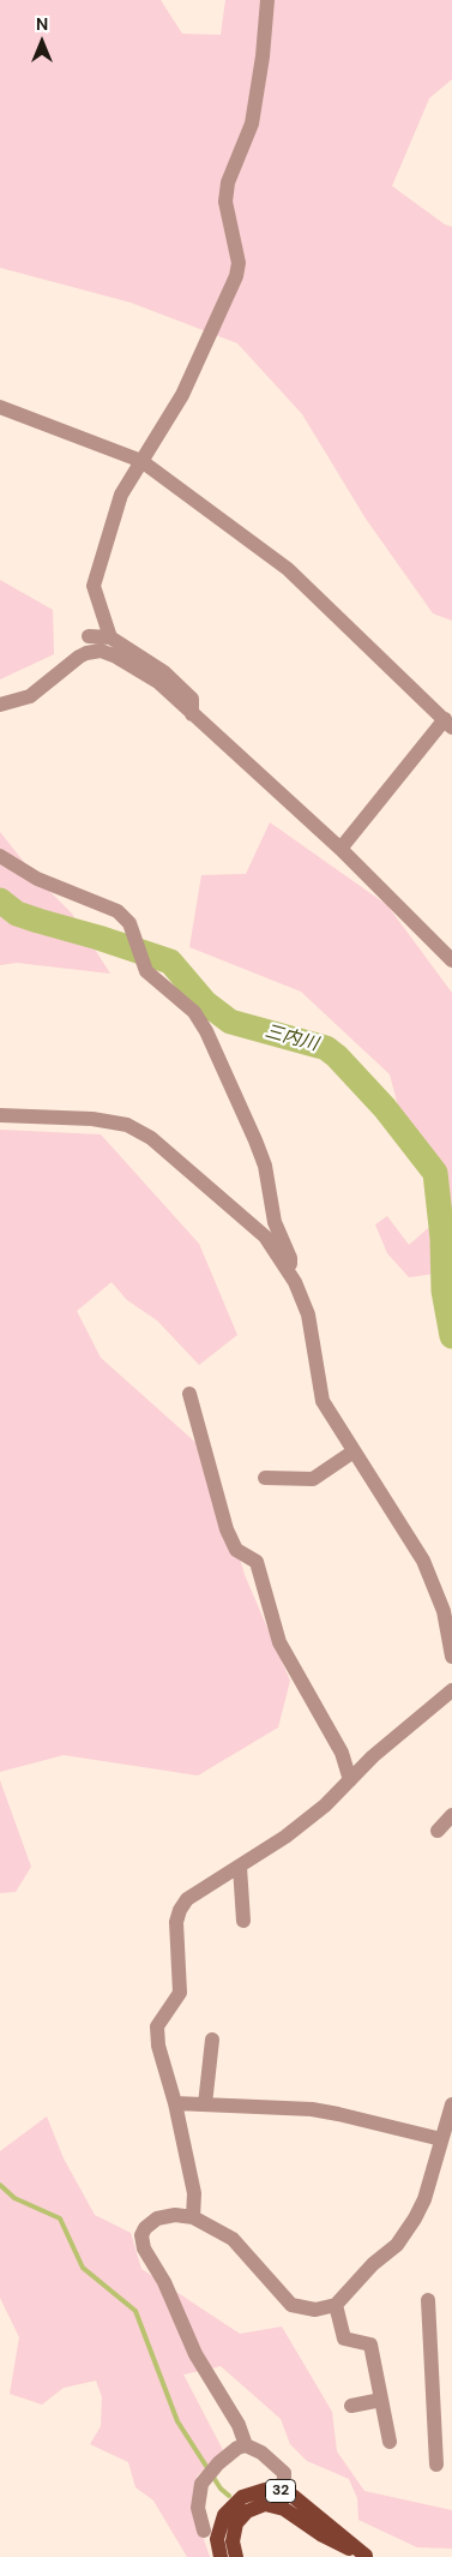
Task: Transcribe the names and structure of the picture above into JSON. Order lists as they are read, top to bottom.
{
  "streets": {
    "main road": ["32"]
  },
  "water": ["三内川"],
  "north": "top"
}
